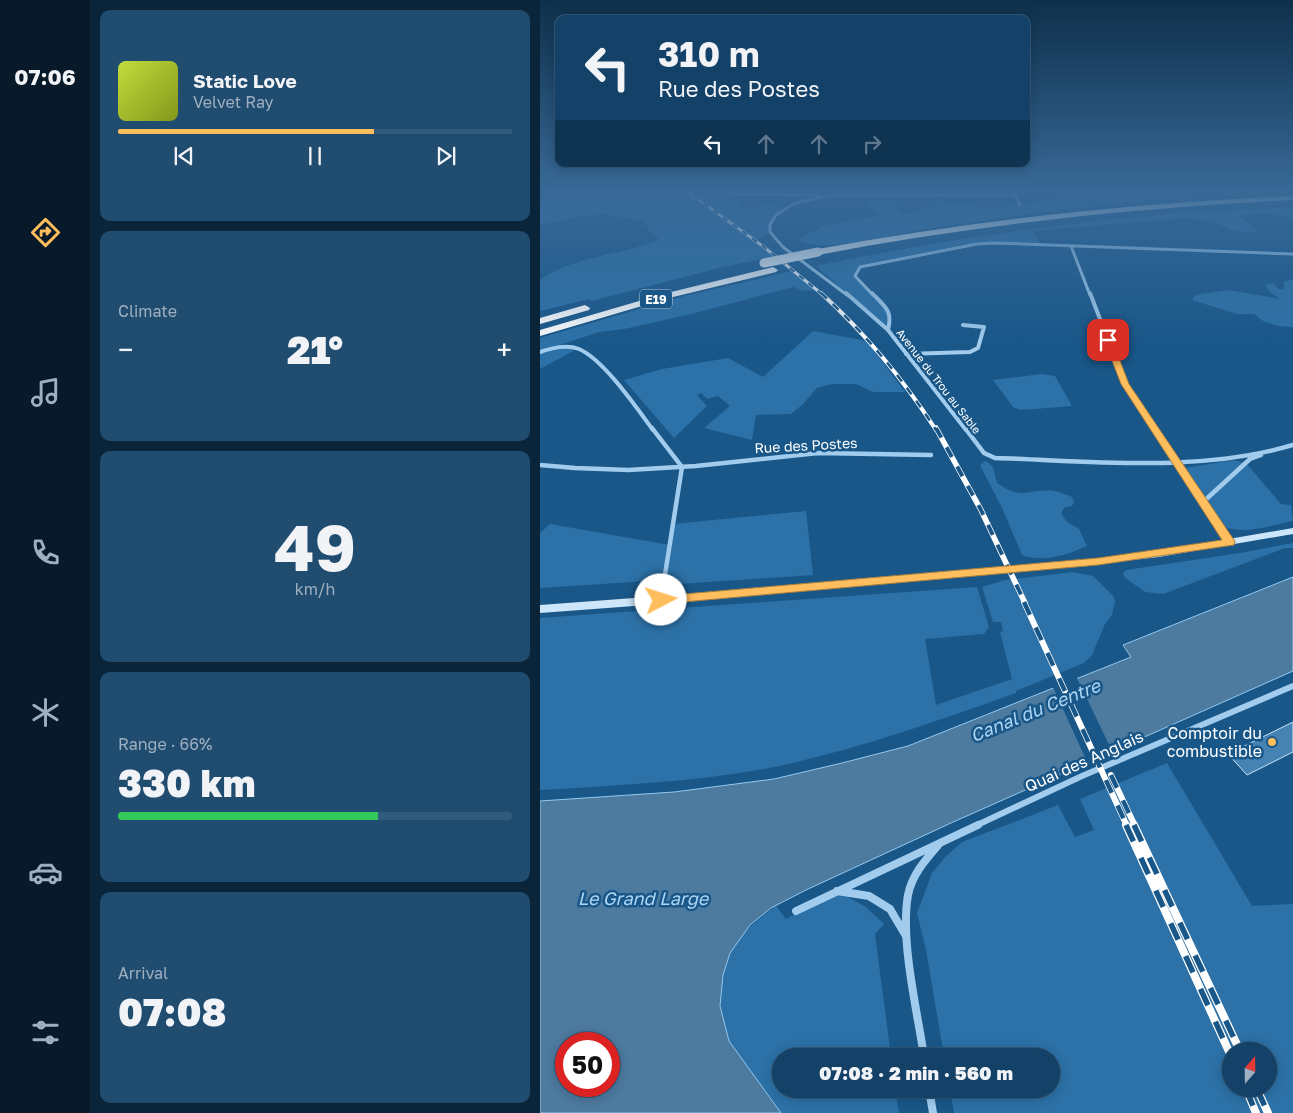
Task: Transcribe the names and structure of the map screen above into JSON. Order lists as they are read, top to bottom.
{
  "streets": {
    "highway": ["E19"],
    "street": ["Avenue du Trou au Sable", "Rue des Postes", "Quai des Anglais"]
  },
  "water": ["Canal du Centre", "Le Grand Large"],
  "places": ["Comptoir du combustible"],
  "north": "top",
  "page": {
    "tabs": "07:06",
    "turn": ["310 m", "Rue des Postes"],
    "song": ["Static Love", "Velvet Ray"],
    "tile": [
      "Climate",
      ["49", "km/h"],
      ["Range · 66%", "330 km"],
      ["Arrival", "07:08"]
    ],
    "heat": ["−", "21°", "+"],
    "limit": "50",
    "trip": "07:08 · 2 min · 560 m"
  }
}
